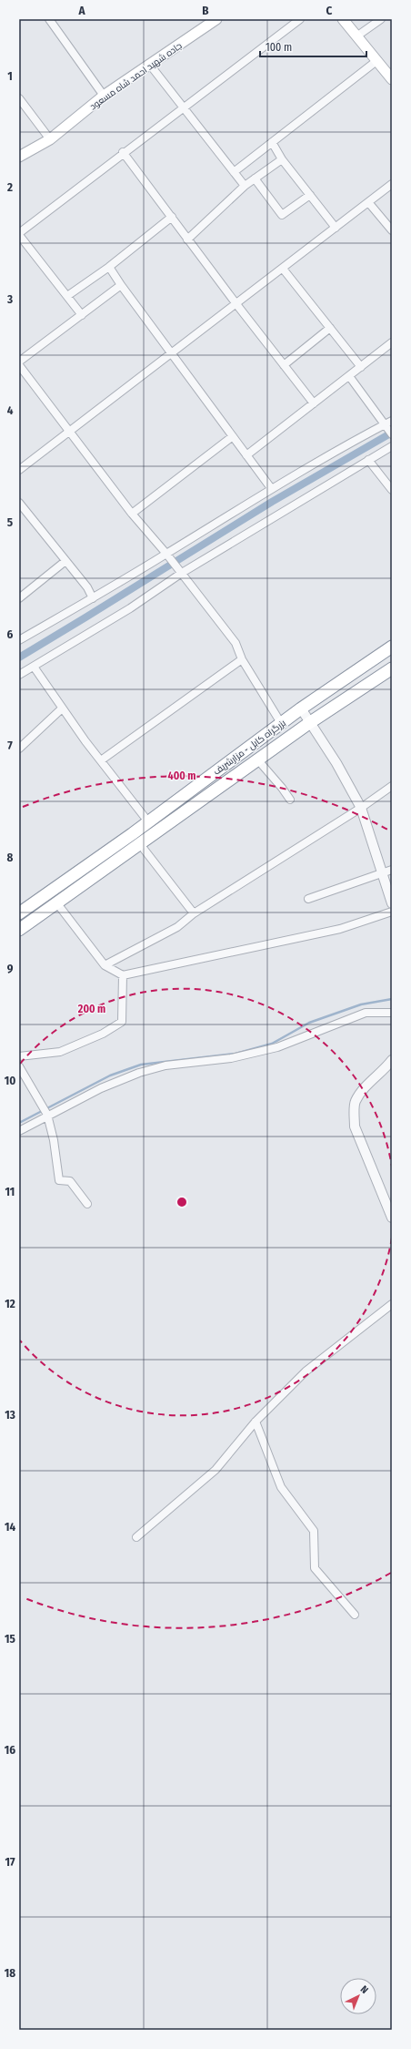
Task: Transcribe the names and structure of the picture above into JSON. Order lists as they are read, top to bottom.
{
  "streets": {
    "highway": ["بزرگراه کابل - مزارشریف"],
    "main road": ["جاده شهيد احمد شاه مسعود"]
  },
  "scale_bar": "100 m",
  "north": "top right",
  "grid": {
    "columns": ["A", "B", "C"],
    "rows": [
      "1",
      "2",
      "3",
      "4",
      "5",
      "6",
      "7",
      "8",
      "9",
      "10",
      "11",
      "12",
      "13",
      "14",
      "15",
      "16",
      "17",
      "18"
    ]
  },
  "rings": ["400 m", "200 m"]
}
